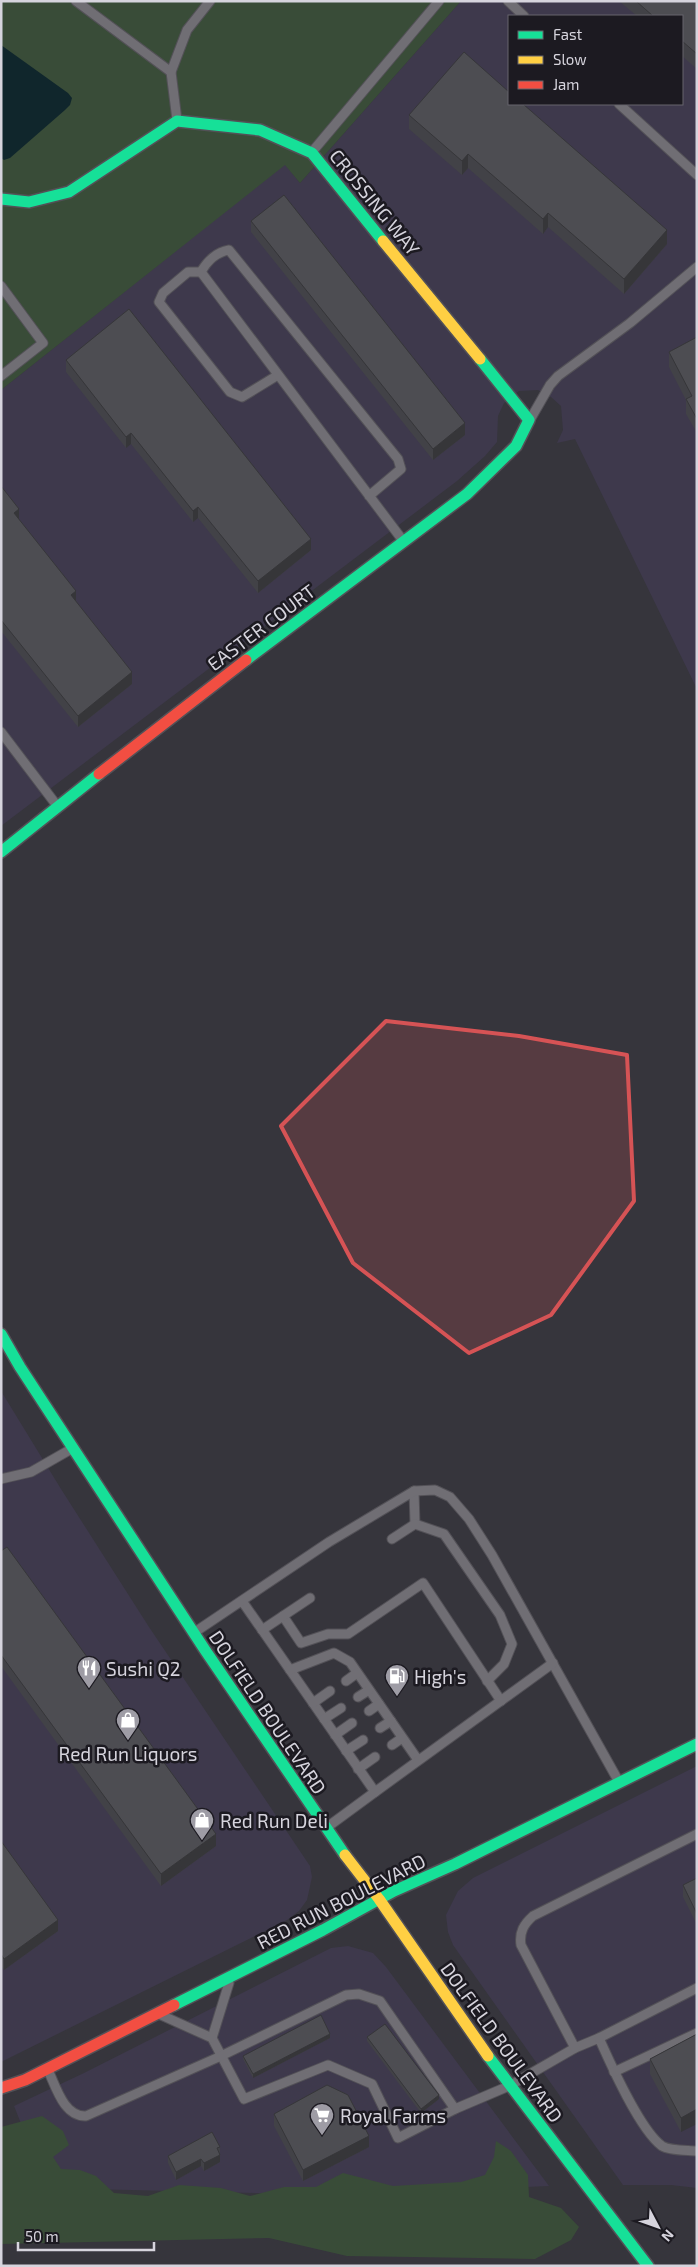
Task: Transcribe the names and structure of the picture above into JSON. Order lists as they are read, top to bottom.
{
  "streets": {
    "main road": [
      "CROSSING WAY",
      "EASTER COURT",
      "DOLFIELD BOULEVARD",
      "RED RUN BOULEVARD"
    ]
  },
  "crossings": [
    ["CROSSING WAY", "EASTER COURT"],
    ["DOLFIELD BOULEVARD", "RED RUN BOULEVARD"]
  ],
  "places": {
    "restaurant": ["Sushi Q2"],
    "fuel station": ["High's"],
    "shop": ["Red Run Liquors", "Red Run Deli"],
    "supermarket": ["Royal Farms"]
  },
  "legend": ["Fast", "Slow", "Jam"],
  "scale_bar": "50 m",
  "north": "bottom right"
}
